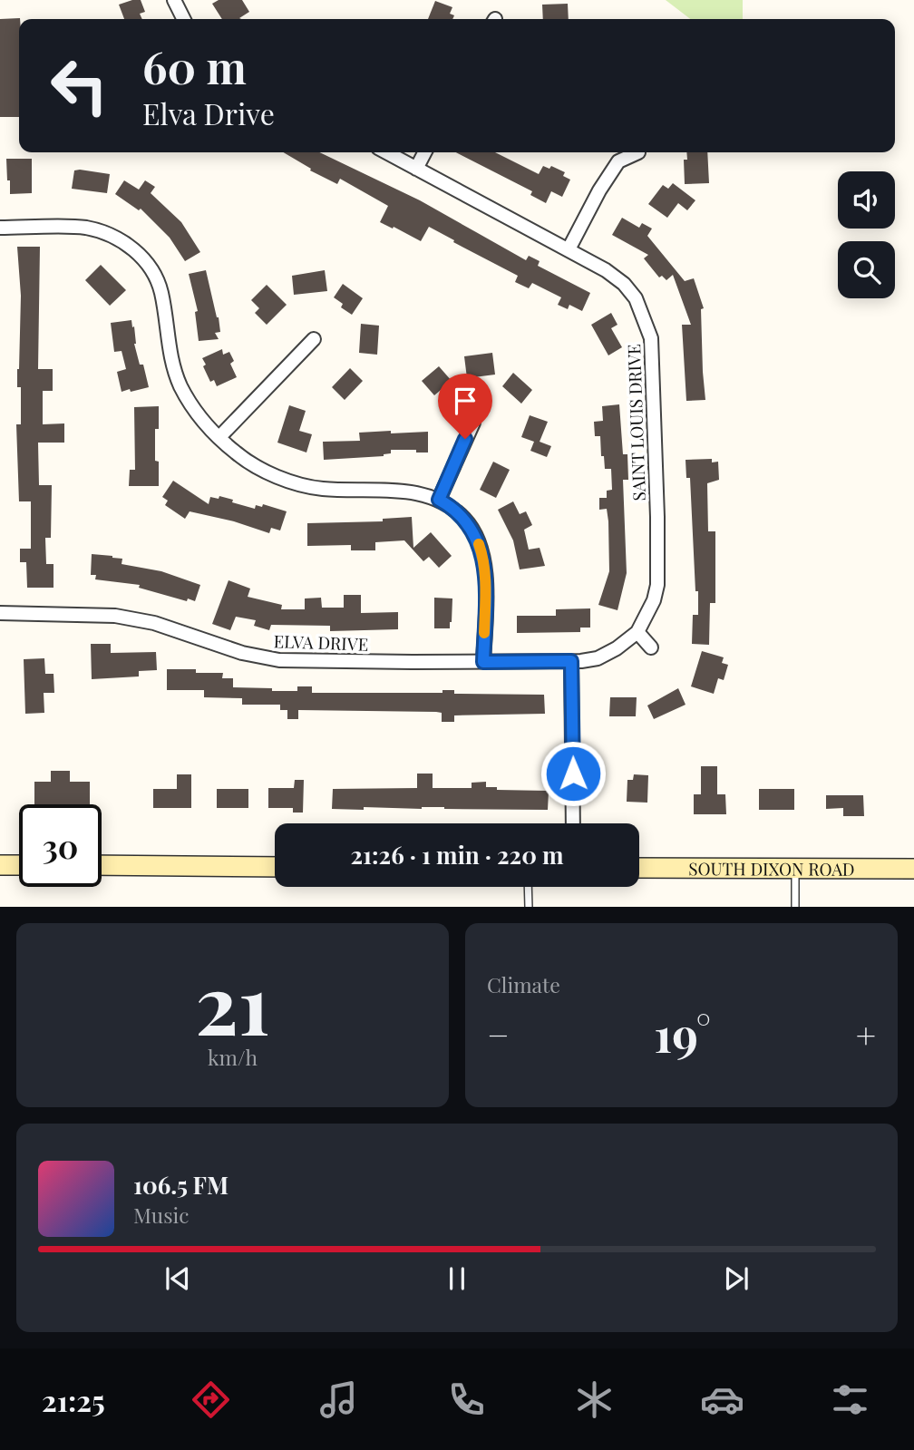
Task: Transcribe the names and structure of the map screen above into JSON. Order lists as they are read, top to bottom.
{
  "streets": {
    "main road": ["SOUTH DIXON ROAD"],
    "street": ["SAINT LOUIS DRIVE", "ELVA DRIVE"]
  },
  "crossings": [
    ["SAINT LOUIS DRIVE", "ELVA DRIVE"]
  ],
  "page": {
    "turn": ["60 m", "Elva Drive"],
    "limit": "30",
    "trip": "21:26 · 1 min · 220 m",
    "tile": [
      ["21", "km/h"],
      "Climate"
    ],
    "heat": ["−", "19°", "+"],
    "song": ["106.5 FM", "Music"],
    "tabs": "21:25"
  }
}
